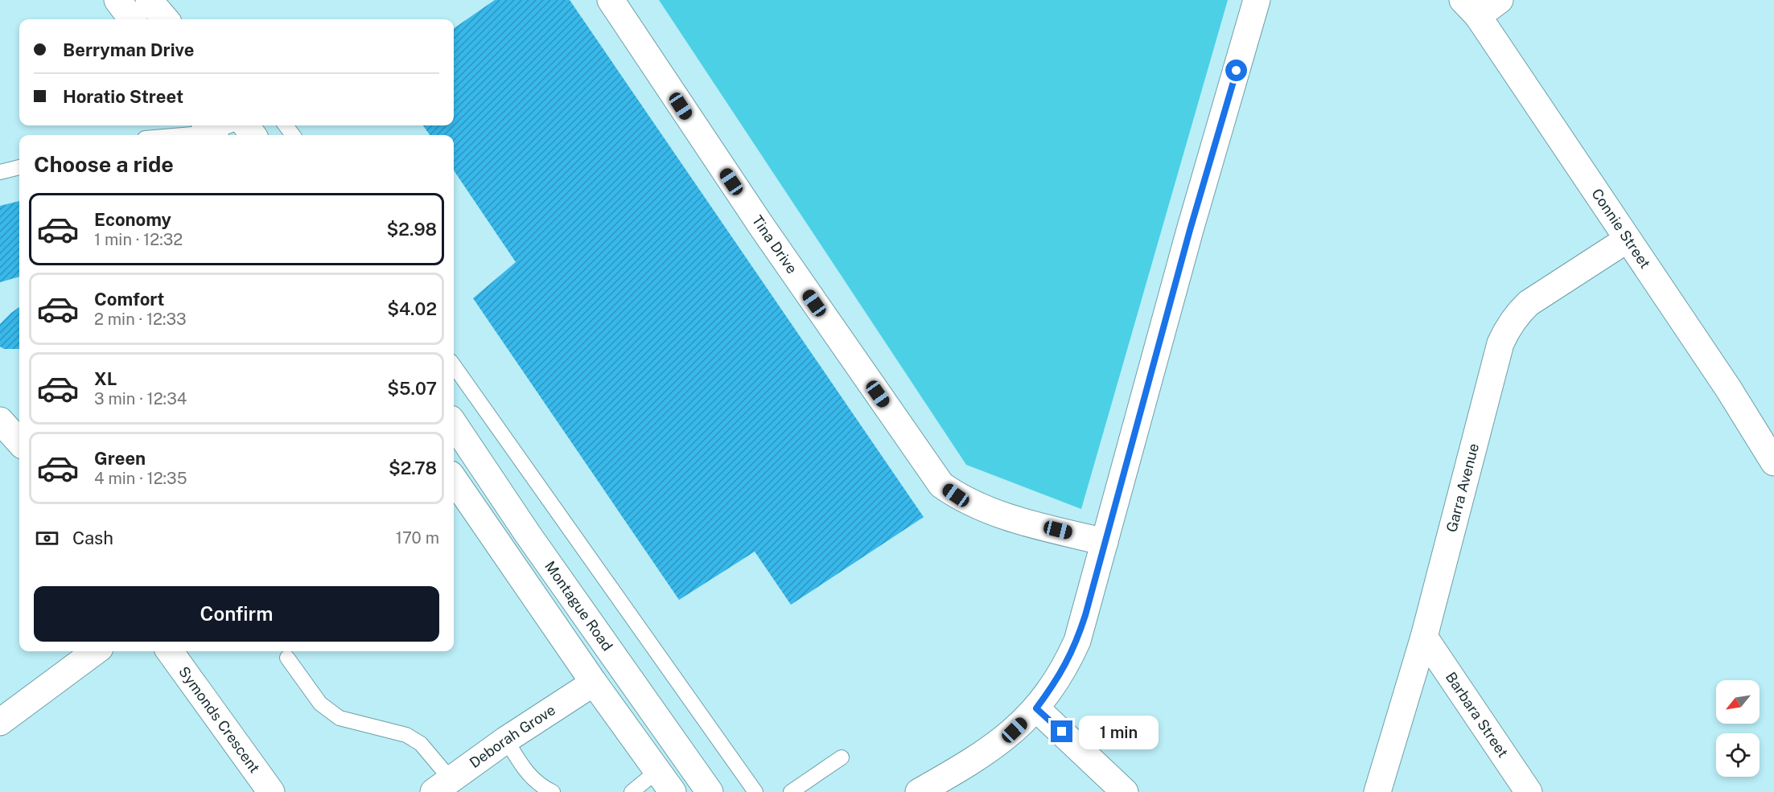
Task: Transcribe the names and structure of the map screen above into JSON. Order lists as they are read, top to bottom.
{
  "streets": {
    "street": [
      "Connie Street",
      "Tina Drive",
      "Garra Avenue",
      "Montague Road",
      "Barbara Street",
      "Symonds Crescent",
      "Deborah Grove"
    ]
  },
  "crossings": [
    ["Connie Street", "Garra Avenue"],
    ["Garra Avenue", "Barbara Street"],
    ["Montague Road", "Deborah Grove"]
  ],
  "north": "bottom left",
  "page": {
    "banner": ["Berryman Drive", "Horatio Street"],
    "heading": "Choose a ride",
    "list": [
      {
        "name": "Economy",
        "note": "1 min · 12:32",
        "value": "$2.98"
      },
      {
        "name": "Comfort",
        "note": "2 min · 12:33",
        "value": "$4.02"
      },
      {
        "name": "XL",
        "note": "3 min · 12:34",
        "value": "$5.07"
      },
      {
        "name": "Green",
        "note": "4 min · 12:35",
        "value": "$2.78"
      }
    ],
    "pay": ["Cash", "170 m"],
    "buttons": "Confirm",
    "bubble": "1 min"
  }
}
